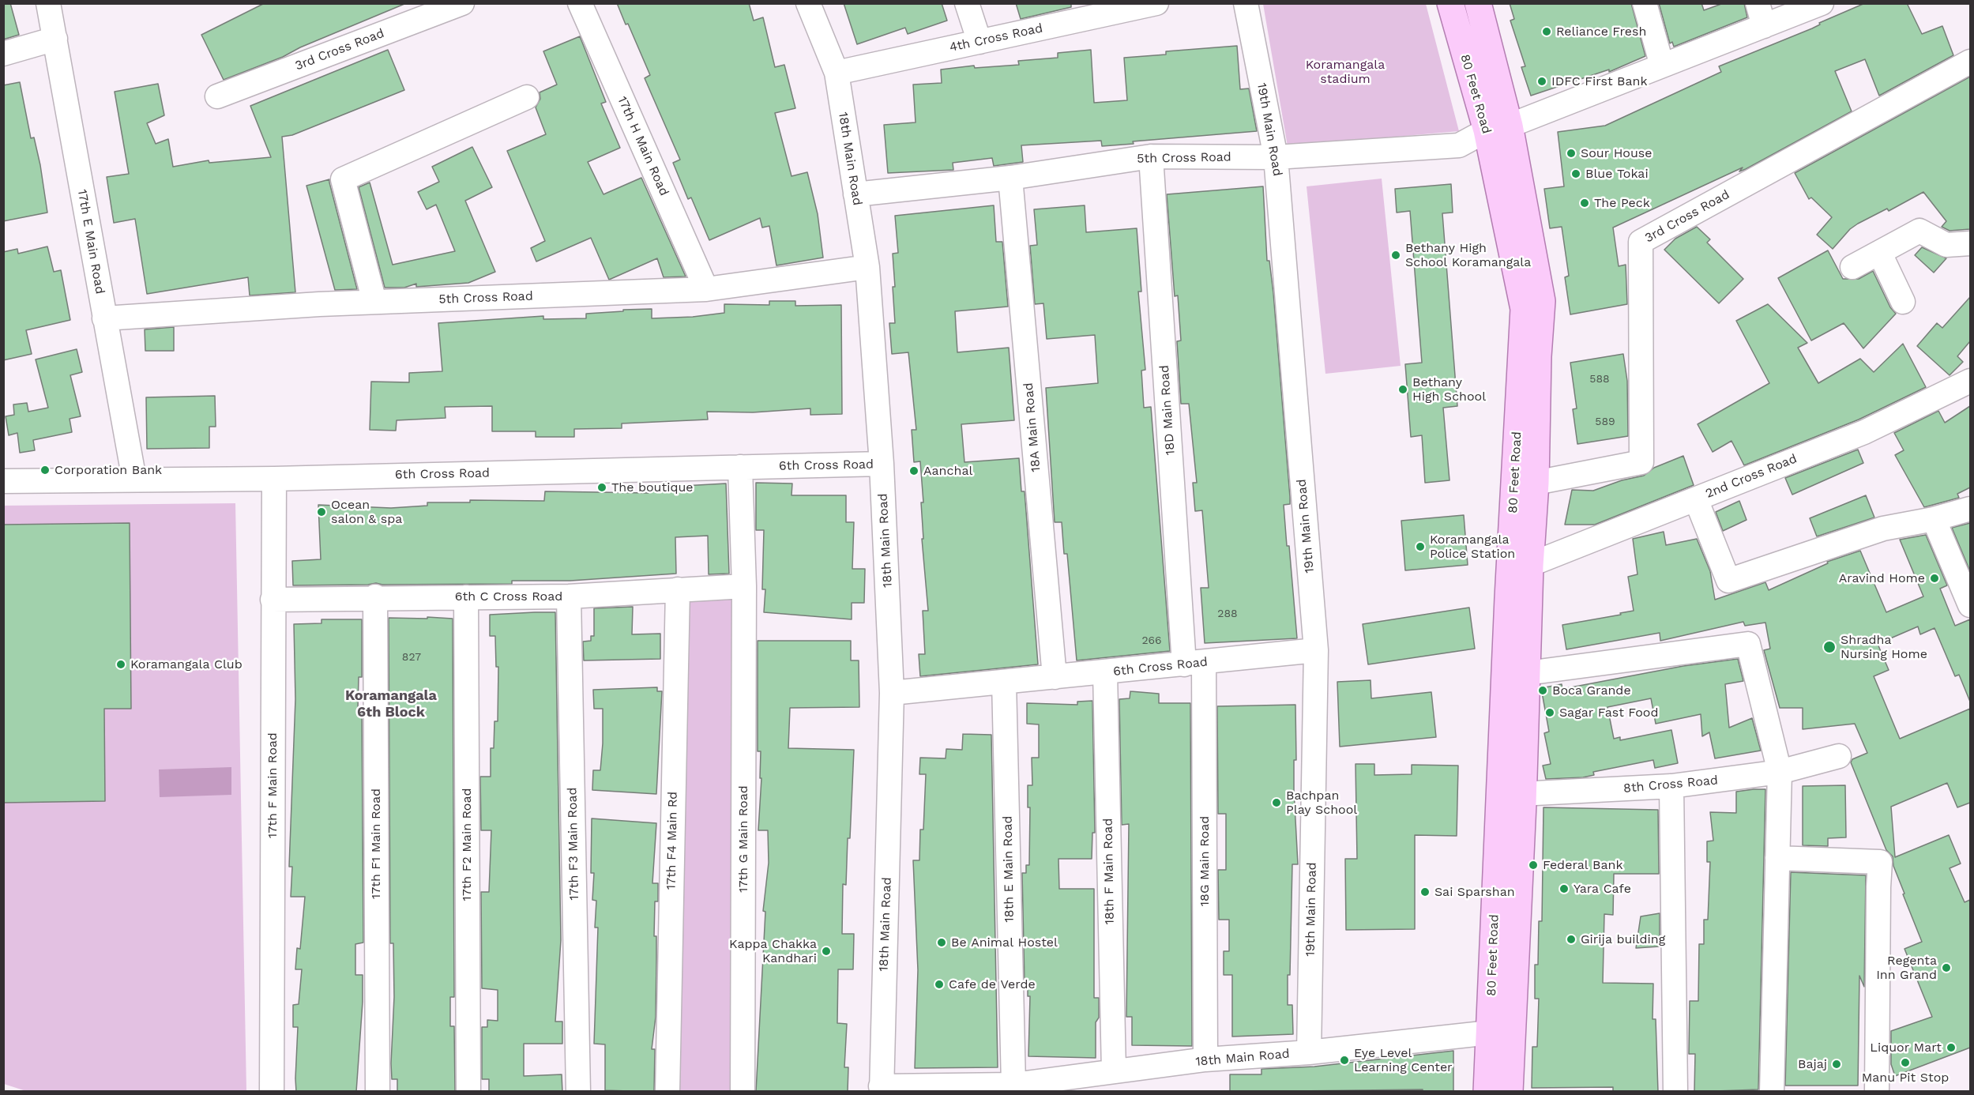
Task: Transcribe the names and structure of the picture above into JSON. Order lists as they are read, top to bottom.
{
  "streets": {
    "main road": ["80 Feet Road"],
    "street": [
      "4th Cross Road",
      "3rd Cross Road",
      "19th Main Road",
      "17th H Main Road",
      "5th Cross Road",
      "18th Main Road",
      "17th E Main Road",
      "18D Main Road",
      "18A Main Road",
      "6th Cross Road",
      "2nd Cross Road",
      "6th C Cross Road",
      "8th Cross Road",
      "17th F Main Road",
      "17th G Main Road",
      "17th F4 Main Rd",
      "17th F1 Main Road",
      "17th F3 Main Road",
      "17th F2 Main Road",
      "18G Main Road",
      "18th E Main Road",
      "18th F Main Road"
    ]
  },
  "crossings": [
    ["4th Cross Road", "18th Main Road"],
    ["3rd Cross Road", "80 Feet Road"],
    ["80 Feet Road", "5th Cross Road"],
    ["80 Feet Road", "18th Main Road"],
    ["80 Feet Road", "2nd Cross Road"],
    ["80 Feet Road", "8th Cross Road"],
    ["19th Main Road", "5th Cross Road"],
    ["19th Main Road", "18th Main Road"],
    ["19th Main Road", "6th Cross Road"],
    ["17th H Main Road", "5th Cross Road"],
    ["5th Cross Road", "18th Main Road"],
    ["5th Cross Road", "17th E Main Road"],
    ["5th Cross Road", "18D Main Road"],
    ["5th Cross Road", "18A Main Road"],
    ["18th Main Road", "6th Cross Road"],
    ["18th Main Road", "18G Main Road"],
    ["18th Main Road", "18th E Main Road"],
    ["18th Main Road", "18th F Main Road"],
    ["17th E Main Road", "6th Cross Road"],
    ["18D Main Road", "6th Cross Road"],
    ["18D Main Road", "18G Main Road"],
    ["18A Main Road", "6th Cross Road"],
    ["6th Cross Road", "17th F Main Road"],
    ["6th Cross Road", "17th G Main Road"],
    ["6th Cross Road", "18G Main Road"],
    ["6th Cross Road", "18th E Main Road"],
    ["6th Cross Road", "18th F Main Road"],
    ["6th C Cross Road", "17th F Main Road"],
    ["6th C Cross Road", "17th G Main Road"],
    ["6th C Cross Road", "17th F4 Main Rd"],
    ["6th C Cross Road", "17th F1 Main Road"],
    ["6th C Cross Road", "17th F3 Main Road"],
    ["6th C Cross Road", "17th F2 Main Road"]
  ],
  "districts": ["Koramangala 6th Block"],
  "parks": ["Koramangala stadium"],
  "places": [
    "Reliance Fresh",
    "IDFC First Bank",
    "Sour House",
    "Blue Tokai",
    "The Peck",
    "Bethany High School Koramangala",
    "Bethany High School",
    "Corporation Bank",
    "Aanchal",
    "The boutique",
    "Ocean salon & spa",
    "Koramangala Police Station",
    "Aravind Home",
    "Shradha Nursing Home",
    "Koramangala Club",
    "Boca Grande",
    "Sagar Fast Food",
    "Bachpan Play School",
    "Federal Bank",
    "Yara Cafe",
    "Sai Sparshan",
    "Girija building",
    "Be Animal Hostel",
    "Kappa Chakka Kandhari",
    "Regenta Inn Grand",
    "Cafe de Verde",
    "Liquor Mart",
    "Eye Level Learning Center",
    "Manu Pit Stop",
    "Bajaj"
  ],
  "house_numbers": [
    "588",
    "589",
    "288",
    "266",
    "827"
  ]
}
